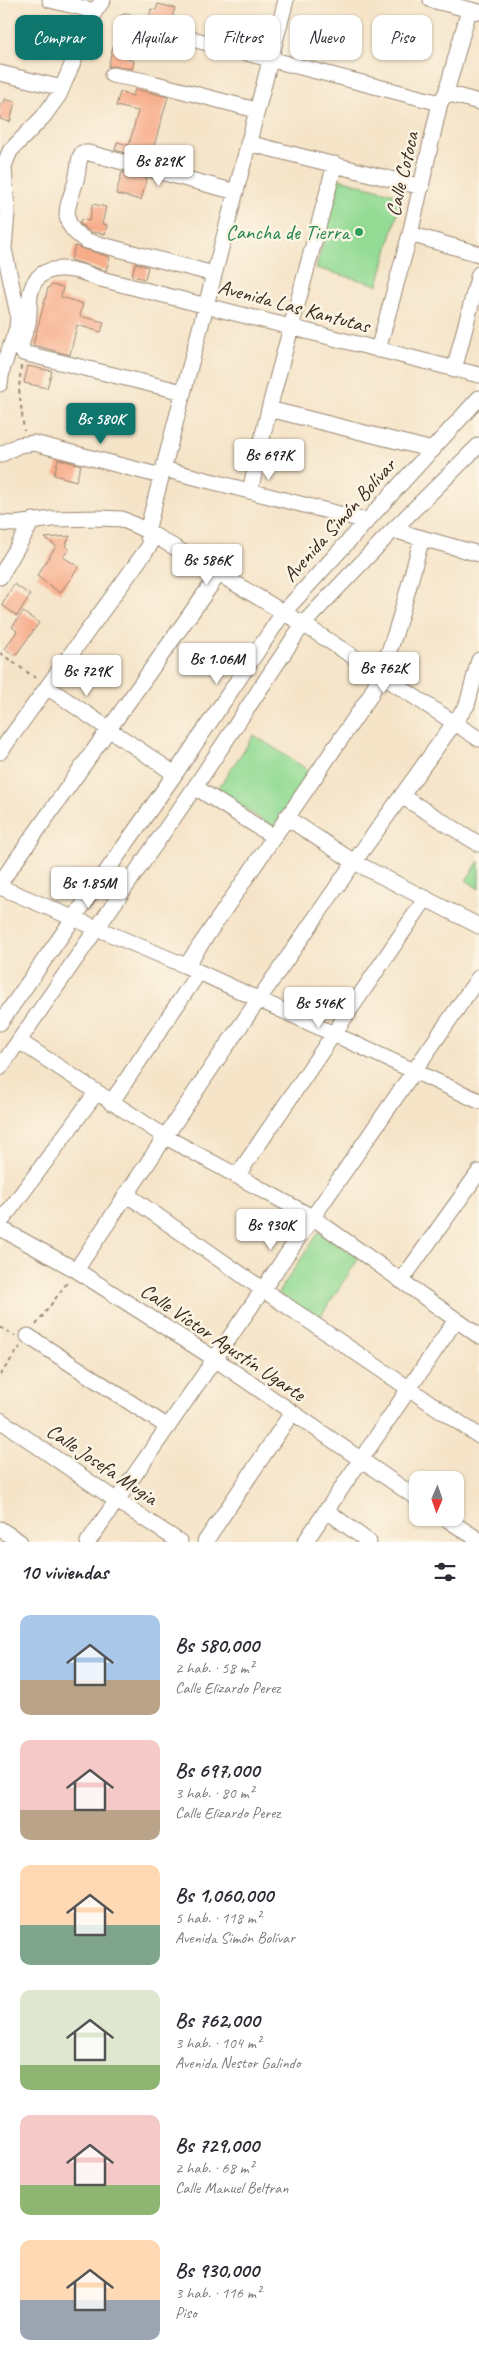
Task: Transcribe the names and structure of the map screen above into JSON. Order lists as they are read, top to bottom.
{
  "streets": {
    "street": [
      "Calle Cotoca",
      "Avenida Las Kantutas",
      "Avenida Simón Bolívar",
      "Calle Víctor Agustín Ugarte",
      "Calle Josefa Mugia"
    ]
  },
  "crossings": [
    ["Calle Cotoca", "Avenida Las Kantutas"]
  ],
  "places": ["Cancha de Tierra"],
  "north": "bottom",
  "page": {
    "chip": [
      "Comprar",
      "Alquilar",
      "Filtros",
      "Nuevo",
      "Piso"
    ],
    "price": [
      "Bs 829K",
      "Bs 580K",
      "Bs 697K",
      "Bs 586K",
      "Bs 1.06M",
      "Bs 762K",
      "Bs 729K",
      "Bs 1.85M",
      "Bs 546K",
      "Bs 930K"
    ],
    "heading": "10 viviendas",
    "list": [
      {
        "name": "Bs 580,000",
        "note": "2 hab. · 58 m² · Calle Elizardo Perez"
      },
      {
        "name": "Bs 697,000",
        "note": "3 hab. · 80 m² · Calle Elizardo Perez"
      },
      {
        "name": "Bs 1,060,000",
        "note": "5 hab. · 118 m² · Avenida Simón Bolívar"
      },
      {
        "name": "Bs 762,000",
        "note": "3 hab. · 104 m² · Avenida Nestor Galindo"
      },
      {
        "name": "Bs 729,000",
        "note": "2 hab. · 68 m² · Calle Manuel Beltran"
      },
      {
        "name": "Bs 930,000",
        "note": "3 hab. · 116 m² · Piso"
      }
    ]
  }
}
